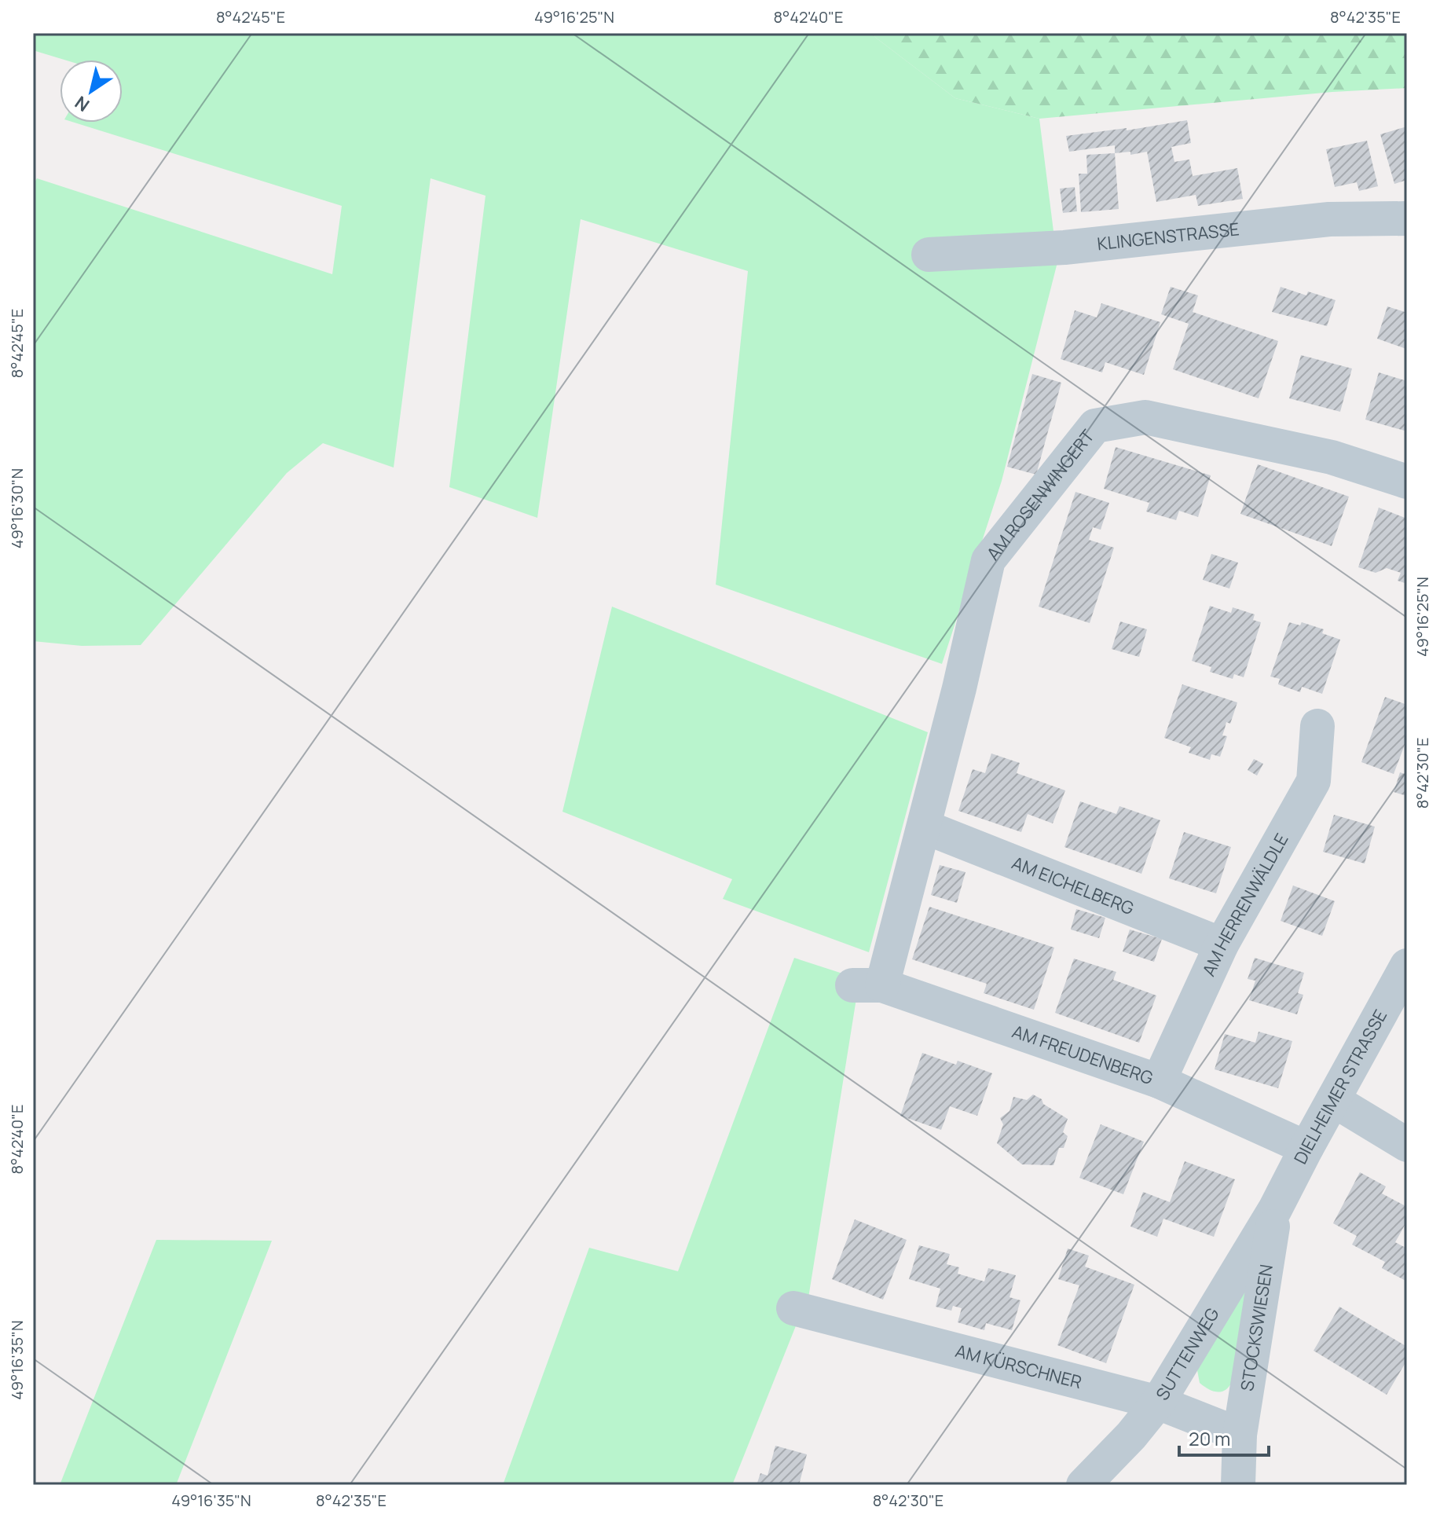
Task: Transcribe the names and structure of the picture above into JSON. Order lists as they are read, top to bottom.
{
  "streets": {
    "street": [
      "KLINGENSTRASSE",
      "AM ROSENWINGERT",
      "AM EICHELBERG",
      "AM HERRENWÄLDLE",
      "AM FREUDENBERG",
      "DIELHEIMER STRASSE",
      "STOCKSWIESEN",
      "SUTTENWEG",
      "AM KÜRSCHNER"
    ]
  },
  "crossings": [
    ["AM ROSENWINGERT", "AM EICHELBERG"],
    ["AM ROSENWINGERT", "AM FREUDENBERG"],
    ["AM EICHELBERG", "AM HERRENWÄLDLE"],
    ["AM HERRENWÄLDLE", "AM FREUDENBERG"],
    ["AM FREUDENBERG", "DIELHEIMER STRASSE"],
    ["DIELHEIMER STRASSE", "STOCKSWIESEN"],
    ["DIELHEIMER STRASSE", "SUTTENWEG"],
    ["STOCKSWIESEN", "SUTTENWEG"],
    ["STOCKSWIESEN", "AM KÜRSCHNER"],
    ["SUTTENWEG", "AM KÜRSCHNER"]
  ],
  "scale_bar": "20 m",
  "north": "bottom left",
  "coordinates": [
    "8°42'45\"E",
    "49°16'25\"N",
    "8°42'40\"E",
    "8°42'35\"E",
    "49°16'30\"N",
    "8°42'30\"E",
    "49°16'35\"N"
  ]
}
